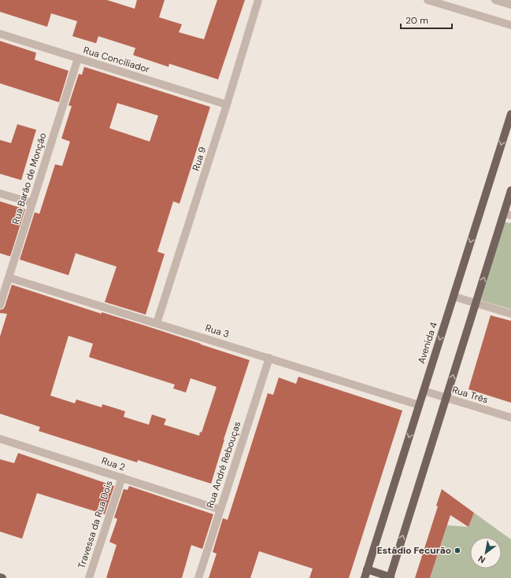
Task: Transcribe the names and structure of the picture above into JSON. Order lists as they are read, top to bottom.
{
  "streets": {
    "main road": ["Avenida 4"],
    "street": [
      "Rua Conciliador",
      "Rua 9",
      "Rua Barão de Monção",
      "Rua 3",
      "Rua Três",
      "Rua 2",
      "Rua André Rebouças",
      "Travessa da Rua Dois"
    ]
  },
  "crossings": [
    ["Rua Conciliador", "Rua 9"],
    ["Rua Conciliador", "Rua Barão de Monção"],
    ["Rua 9", "Rua 3"],
    ["Rua Barão de Monção", "Rua 3"],
    ["Rua 3", "Avenida 4"],
    ["Rua 3", "Rua André Rebouças"],
    ["Avenida 4", "Rua Três"],
    ["Rua 2", "Rua André Rebouças"],
    ["Rua 2", "Travessa da Rua Dois"]
  ],
  "places": ["Estádio Fecurão"],
  "scale_bar": "20 m",
  "north": "bottom left"
}
